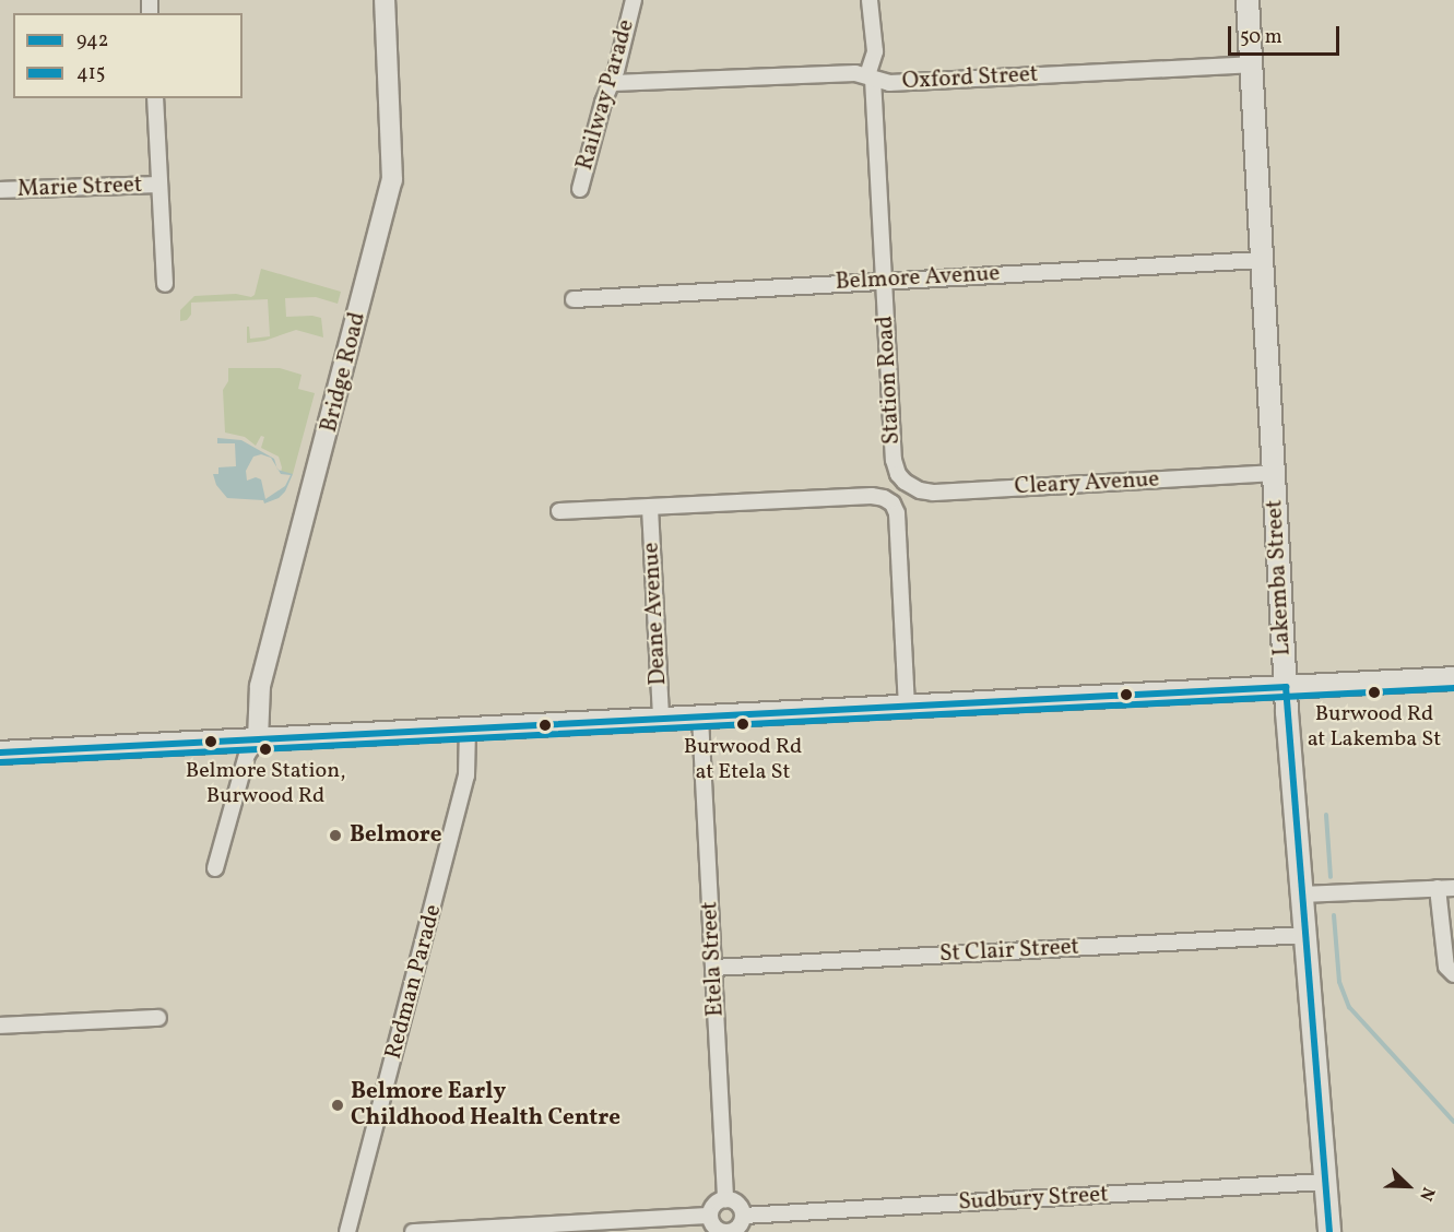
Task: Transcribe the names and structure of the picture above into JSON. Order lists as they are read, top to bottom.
{
  "streets": {
    "main road": ["Lakemba Street"],
    "street": [
      "Oxford Street",
      "Railway Parade",
      "Marie Street",
      "Belmore Avenue",
      "Bridge Road",
      "Station Road",
      "Cleary Avenue",
      "Deane Avenue",
      "St Clair Street",
      "Etela Street",
      "Redman Parade",
      "Sudbury Street"
    ]
  },
  "crossings": [
    ["Oxford Street", "Railway Parade"],
    ["Oxford Street", "Station Road"],
    ["Oxford Street", "Lakemba Street"],
    ["Belmore Avenue", "Station Road"],
    ["Belmore Avenue", "Lakemba Street"],
    ["Station Road", "Cleary Avenue"],
    ["Cleary Avenue", "Lakemba Street"],
    ["Lakemba Street", "St Clair Street"],
    ["Lakemba Street", "Sudbury Street"],
    ["St Clair Street", "Etela Street"],
    ["Etela Street", "Sudbury Street"]
  ],
  "places": [
    "Burwood Rd at Lakemba St",
    "Burwood Rd at Etela St",
    "Belmore Station, Burwood Rd",
    "Belmore",
    "Belmore Early Childhood Health Centre"
  ],
  "lines": ["transit line 942", "transit line 415"],
  "legend": ["942", "415"],
  "scale_bar": "50 m",
  "north": "bottom right"
}
